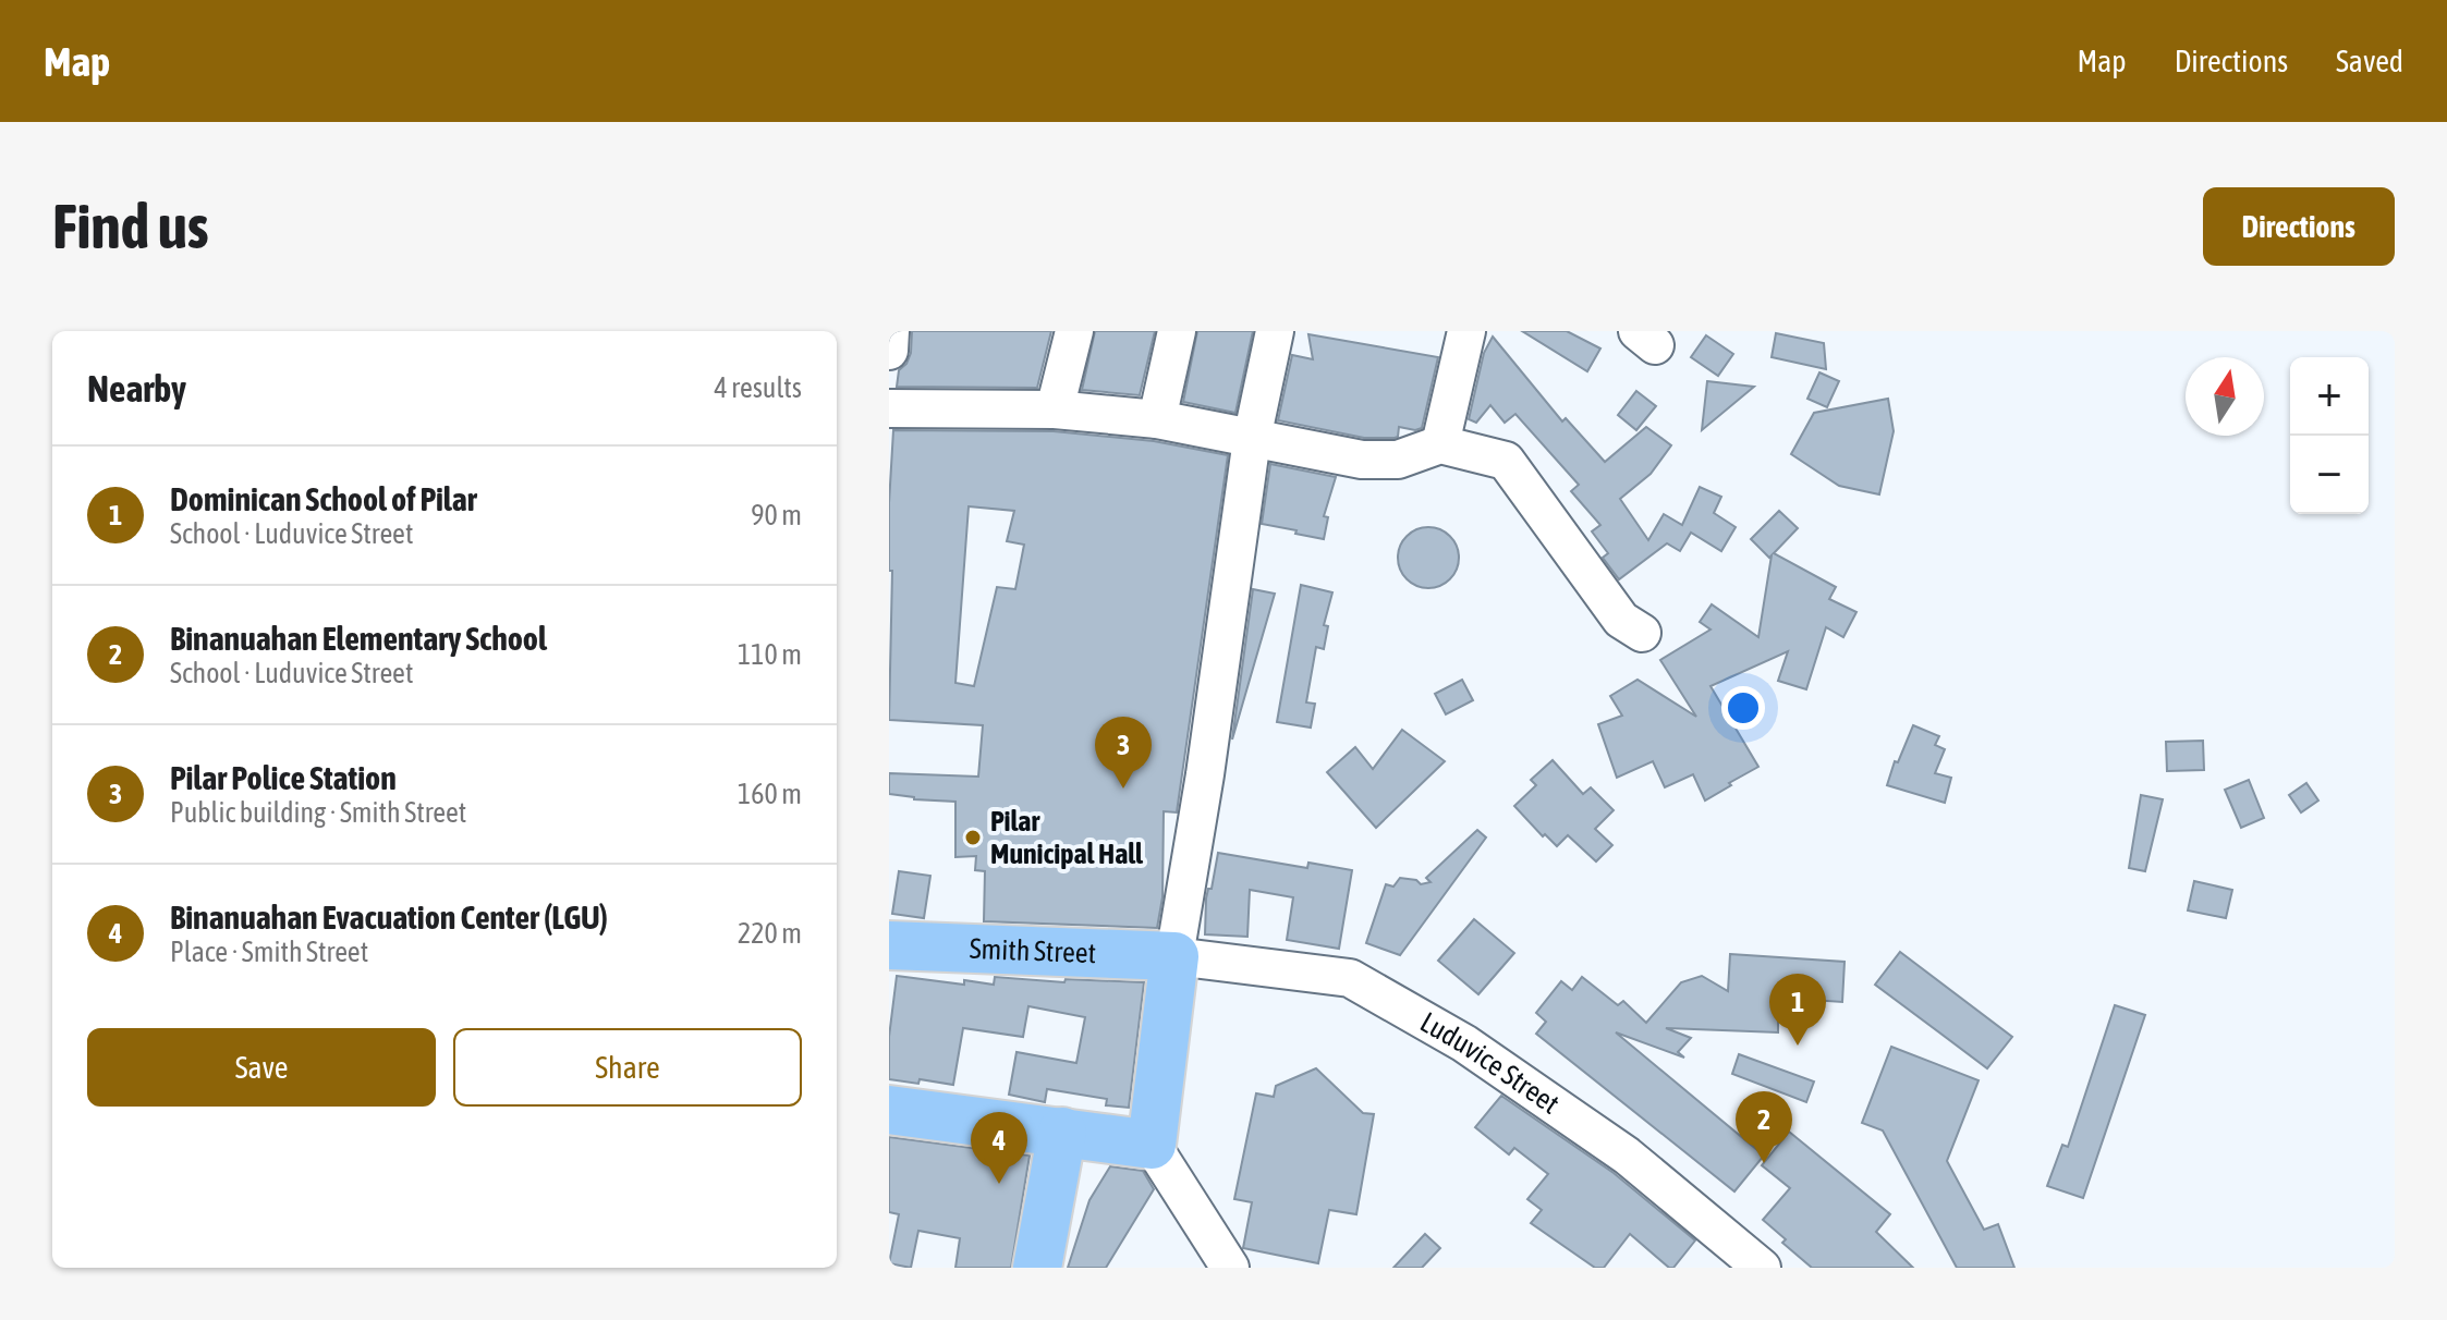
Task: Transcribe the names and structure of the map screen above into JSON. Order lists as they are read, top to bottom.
{
  "streets": {
    "main road": ["Smith Street"],
    "street": ["Luduvice Street"]
  },
  "crossings": [
    ["Smith Street", "Luduvice Street"]
  ],
  "places": ["Pilar Municipal Hall"],
  "north": "top",
  "page": {
    "header": "Map",
    "nav": ["Map", "Directions", "Saved"],
    "buttons": [
      "Directions",
      ["Save", "Share"]
    ],
    "title": "Find us",
    "heading": ["Nearby", "4 results"],
    "map_buttons": ["+", "−"],
    "list": [
      {
        "mark": "1",
        "name": "Dominican School of Pilar",
        "note": "School · Luduvice Street",
        "value": "90 m"
      },
      {
        "mark": "2",
        "name": "Binanuahan Elementary School",
        "note": "School · Luduvice Street",
        "value": "110 m"
      },
      {
        "mark": "3",
        "name": "Pilar Police Station",
        "note": "Public building · Smith Street",
        "value": "160 m"
      },
      {
        "mark": "4",
        "name": "Binanuahan Evacuation Center (LGU)",
        "note": "Place · Smith Street",
        "value": "220 m"
      }
    ],
    "pins": [
      "3",
      "1",
      "2",
      "4"
    ]
  }
}
